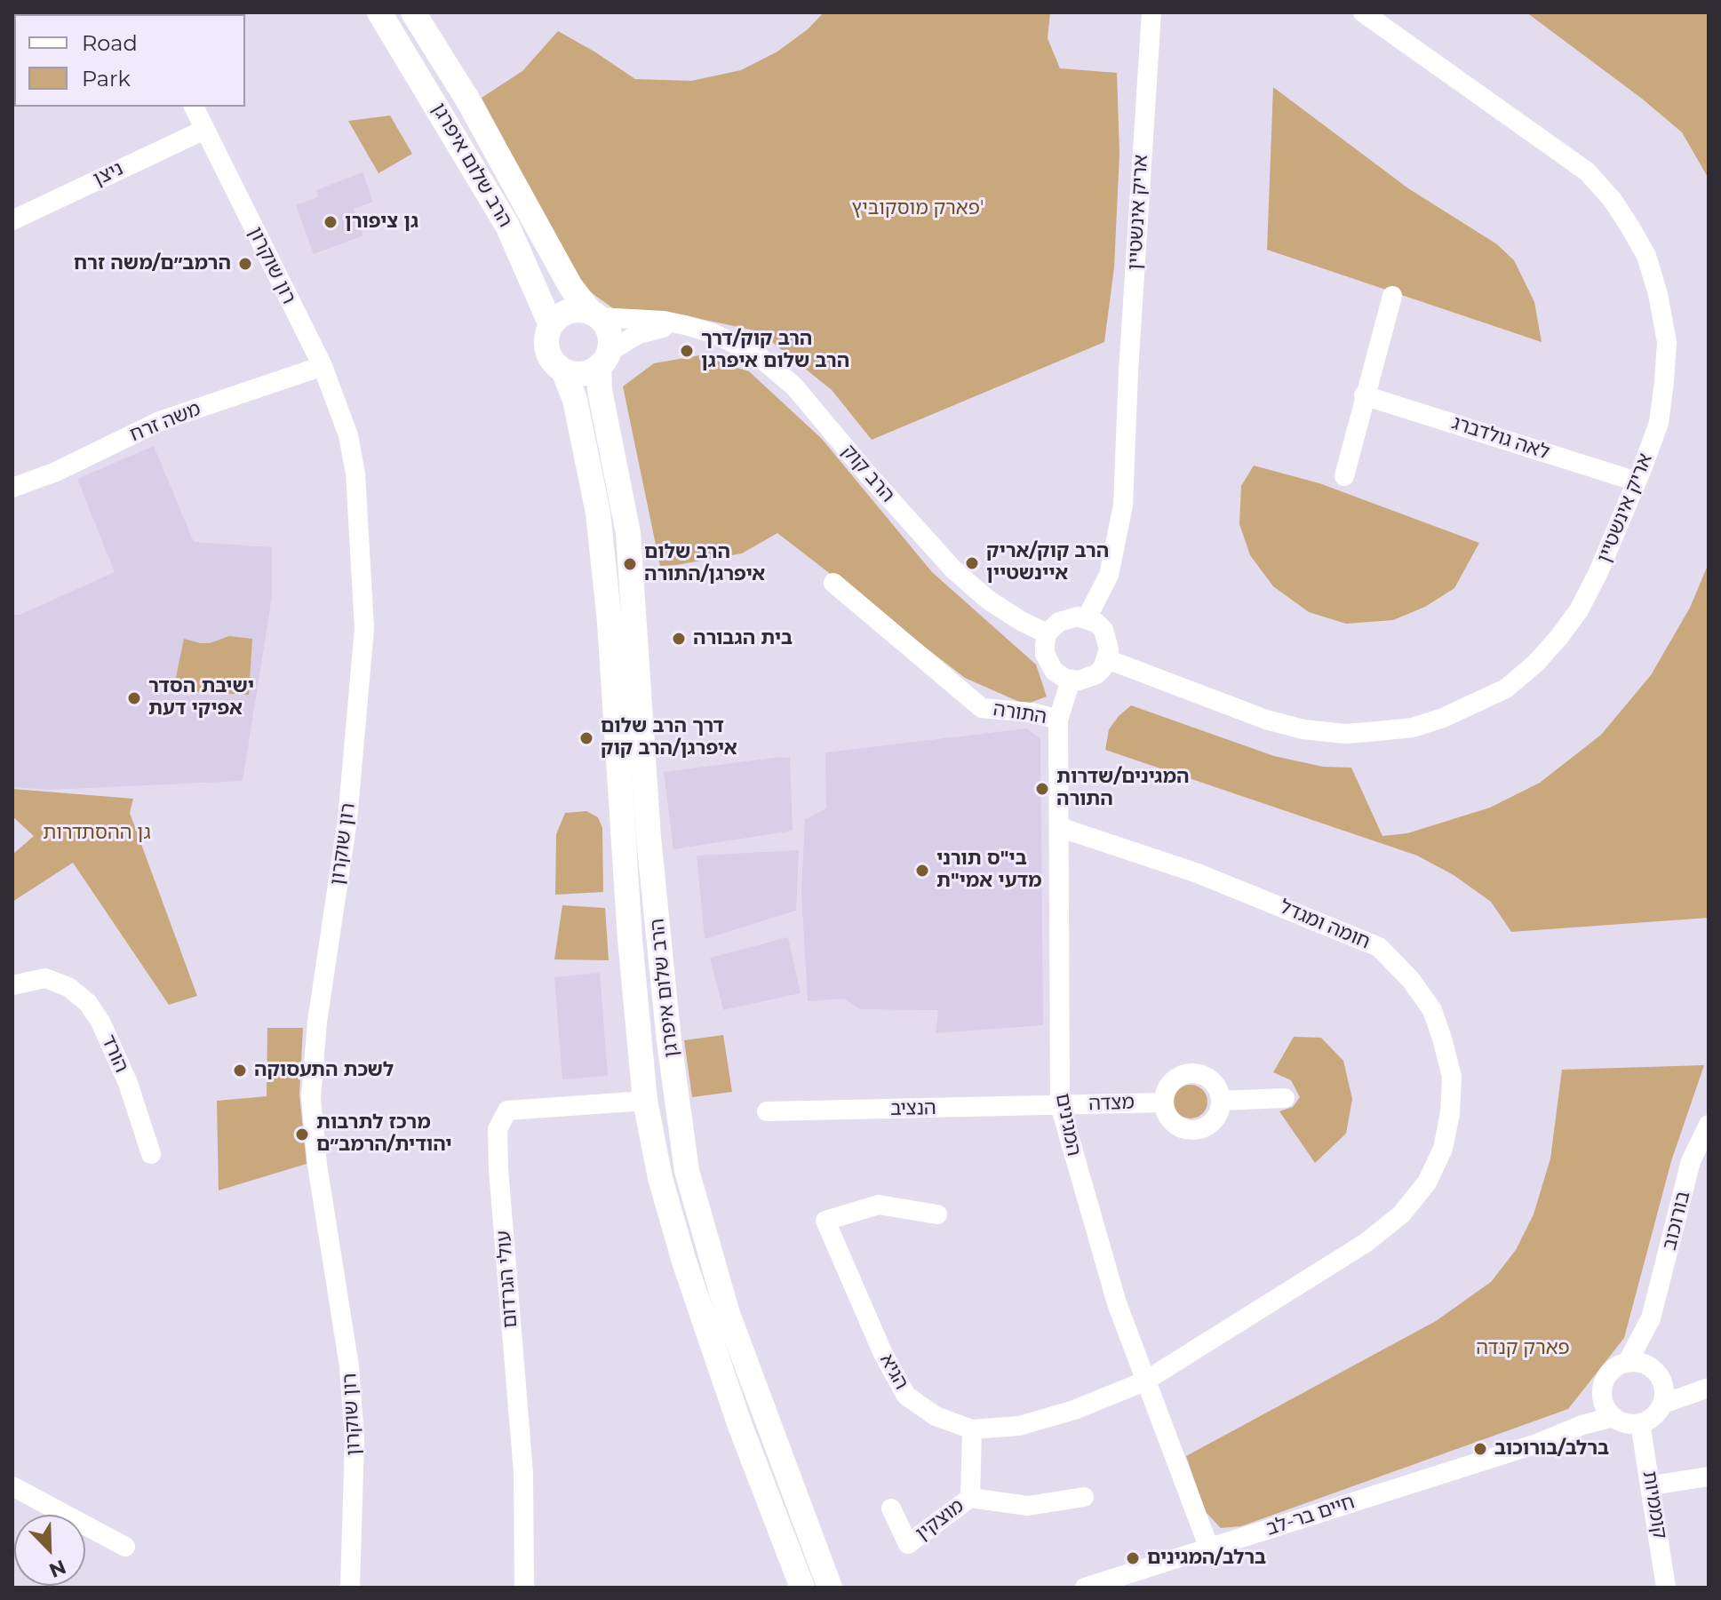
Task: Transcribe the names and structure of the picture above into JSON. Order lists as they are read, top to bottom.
{
  "streets": {
    "main road": ["הרב שלום איפרגן"],
    "street": [
      "ניצן",
      "אריק אינשטיין",
      "רון שוקרון",
      "משה זרח",
      "לאה גולדברג",
      "הרב קוק",
      "התורה",
      "חומה ומגדל",
      "הורד",
      "מצדה",
      "הנציב",
      "המגינים",
      "בורוכוב",
      "עולי הגרדום",
      "הגיא",
      "קוממיות",
      "חיים בר-לב",
      "מוצקין"
    ]
  },
  "crossings": [
    ["הרב שלום איפרגן", "הרב קוק"],
    ["הרב שלום איפרגן", "עולי הגרדום"],
    ["ניצן", "רון שוקרון"],
    ["אריק אינשטיין", "לאה גולדברג"],
    ["אריק אינשטיין", "הרב קוק"],
    ["אריק אינשטיין", "המגינים"],
    ["רון שוקרון", "משה זרח"],
    ["הרב קוק", "המגינים"],
    ["התורה", "המגינים"],
    ["חומה ומגדל", "המגינים"],
    ["חומה ומגדל", "הגיא"],
    ["מצדה", "הנציב"],
    ["מצדה", "המגינים"],
    ["הנציב", "המגינים"],
    ["המגינים", "הגיא"],
    ["המגינים", "חיים בר-לב"],
    ["בורוכוב", "קוממיות"],
    ["בורוכוב", "חיים בר-לב"],
    ["הגיא", "מוצקין"],
    ["קוממיות", "חיים בר-לב"]
  ],
  "parks": ["פארק מוסקוביץ'", "גן ההסתדרות", "פארק קנדה"],
  "places": [
    "גן ציפורן",
    "הרמב״ם/משה זרח",
    "הרב קוק/דרך הרב שלום איפרגן",
    "הרב קוק/אריק איינשטיין",
    "הרב שלום איפרגן/התורה",
    "בית הגבורה",
    "ישיבת הסדר אפיקי דעת",
    "דרך הרב שלום איפרגן/הרב קוק",
    "המגינים/שדרות התורה",
    "בי\"ס תורני מדעי אמי\"ת",
    "לשכת התעסוקה",
    "מרכז לתרבות יהודית/הרמב״ם",
    "ברלב/בורוכוב",
    "ברלב/המגינים"
  ],
  "legend": ["Road", "Park"],
  "north": "bottom right"
}
